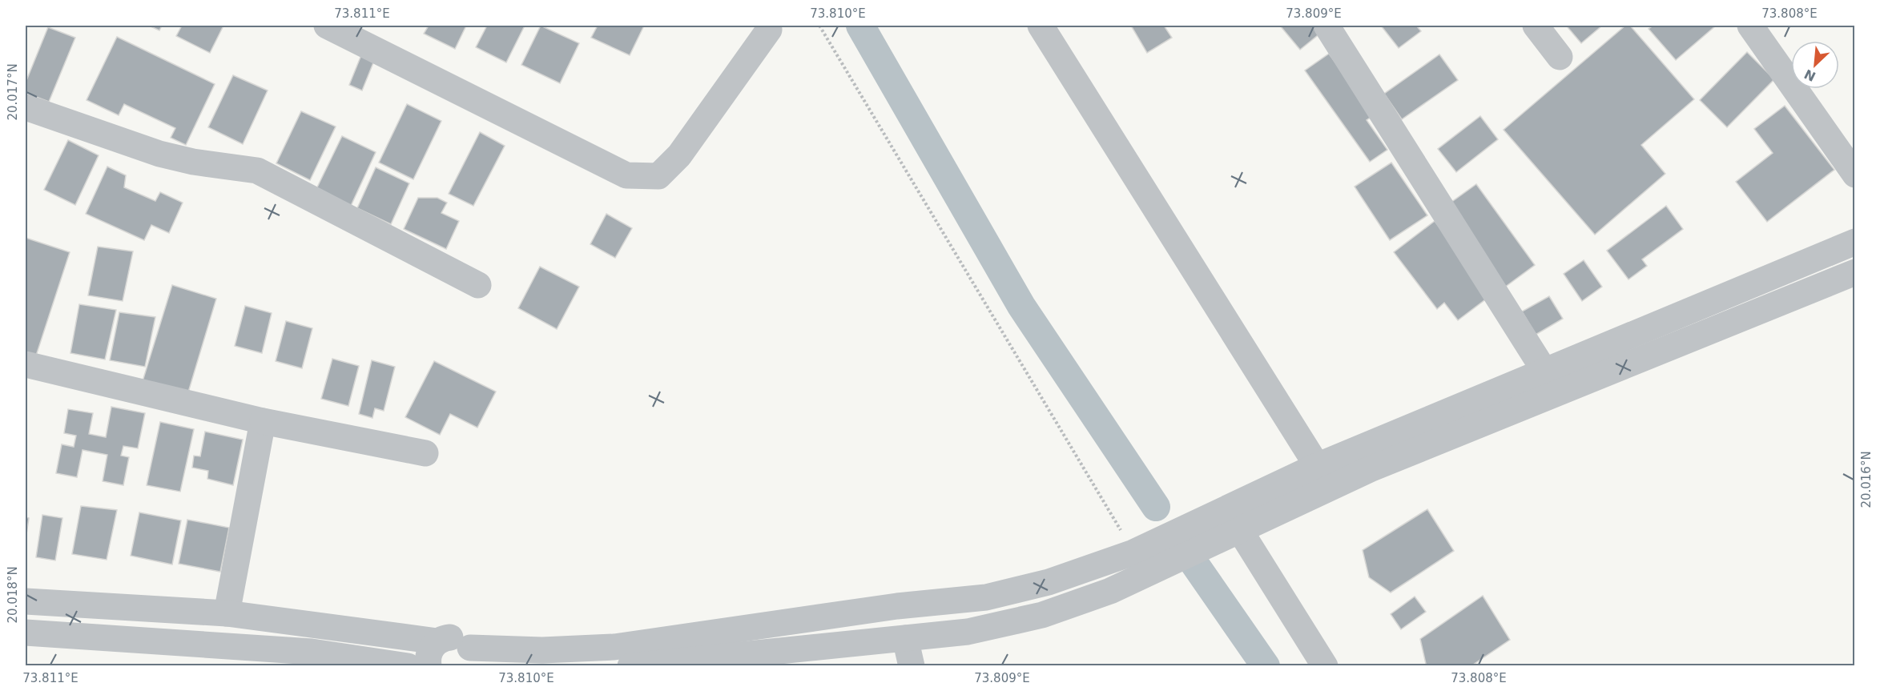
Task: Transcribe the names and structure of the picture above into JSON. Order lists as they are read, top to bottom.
{
  "north": "bottom left",
  "coordinates": [
    "73.811°E",
    "73.810°E",
    "73.809°E",
    "73.808°E",
    "20.017°N",
    "20.016°N",
    "20.018°N"
  ]
}
